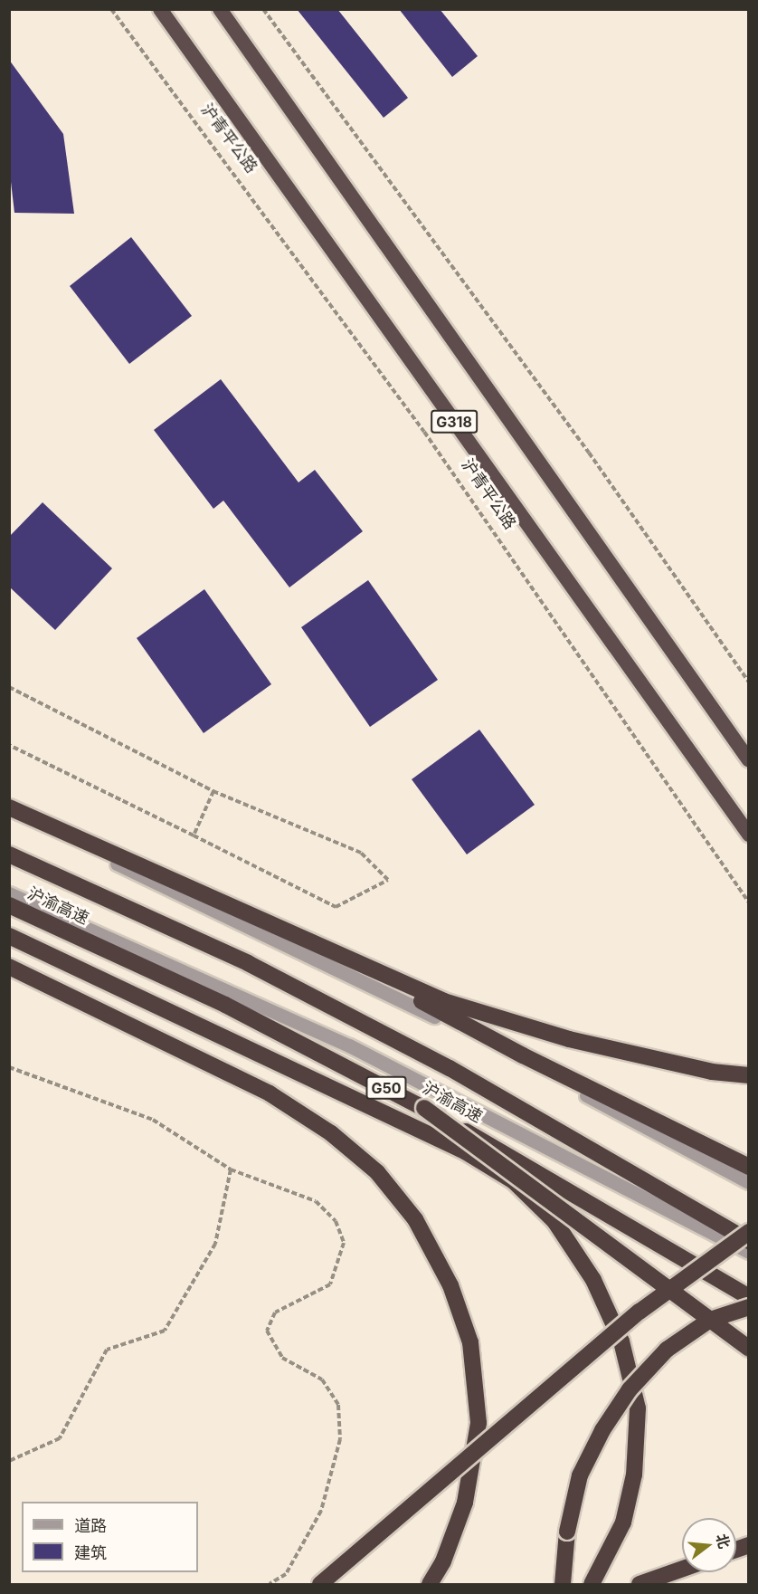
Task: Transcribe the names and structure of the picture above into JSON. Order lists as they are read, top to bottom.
{
  "streets": {
    "highway": [
      "沪青平公路",
      "G318",
      "沪渝高速",
      "G50"
    ]
  },
  "legend": ["道路", "建筑"],
  "north": "right"
}
